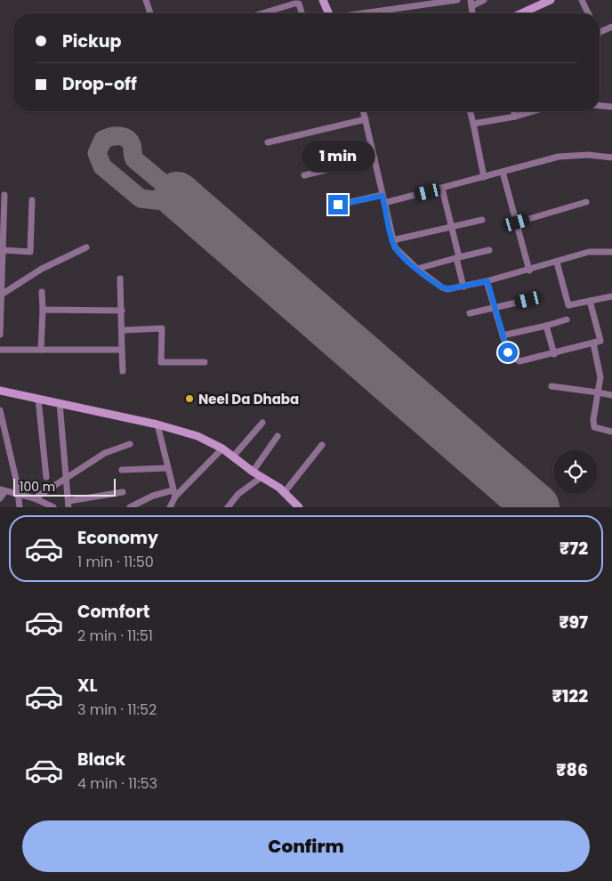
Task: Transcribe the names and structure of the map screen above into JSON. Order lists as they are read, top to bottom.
{
  "places": ["Neel Da Dhaba"],
  "scale_bar": "100 m",
  "page": {
    "banner": ["Pickup", "Drop-off"],
    "bubble": "1 min",
    "scale": "100 m",
    "list": [
      {
        "name": "Economy",
        "note": "1 min · 11:50",
        "value": "₹72"
      },
      {
        "name": "Comfort",
        "note": "2 min · 11:51",
        "value": "₹97"
      },
      {
        "name": "XL",
        "note": "3 min · 11:52",
        "value": "₹122"
      },
      {
        "name": "Black",
        "note": "4 min · 11:53",
        "value": "₹86"
      }
    ],
    "buttons": "Confirm"
  }
}
